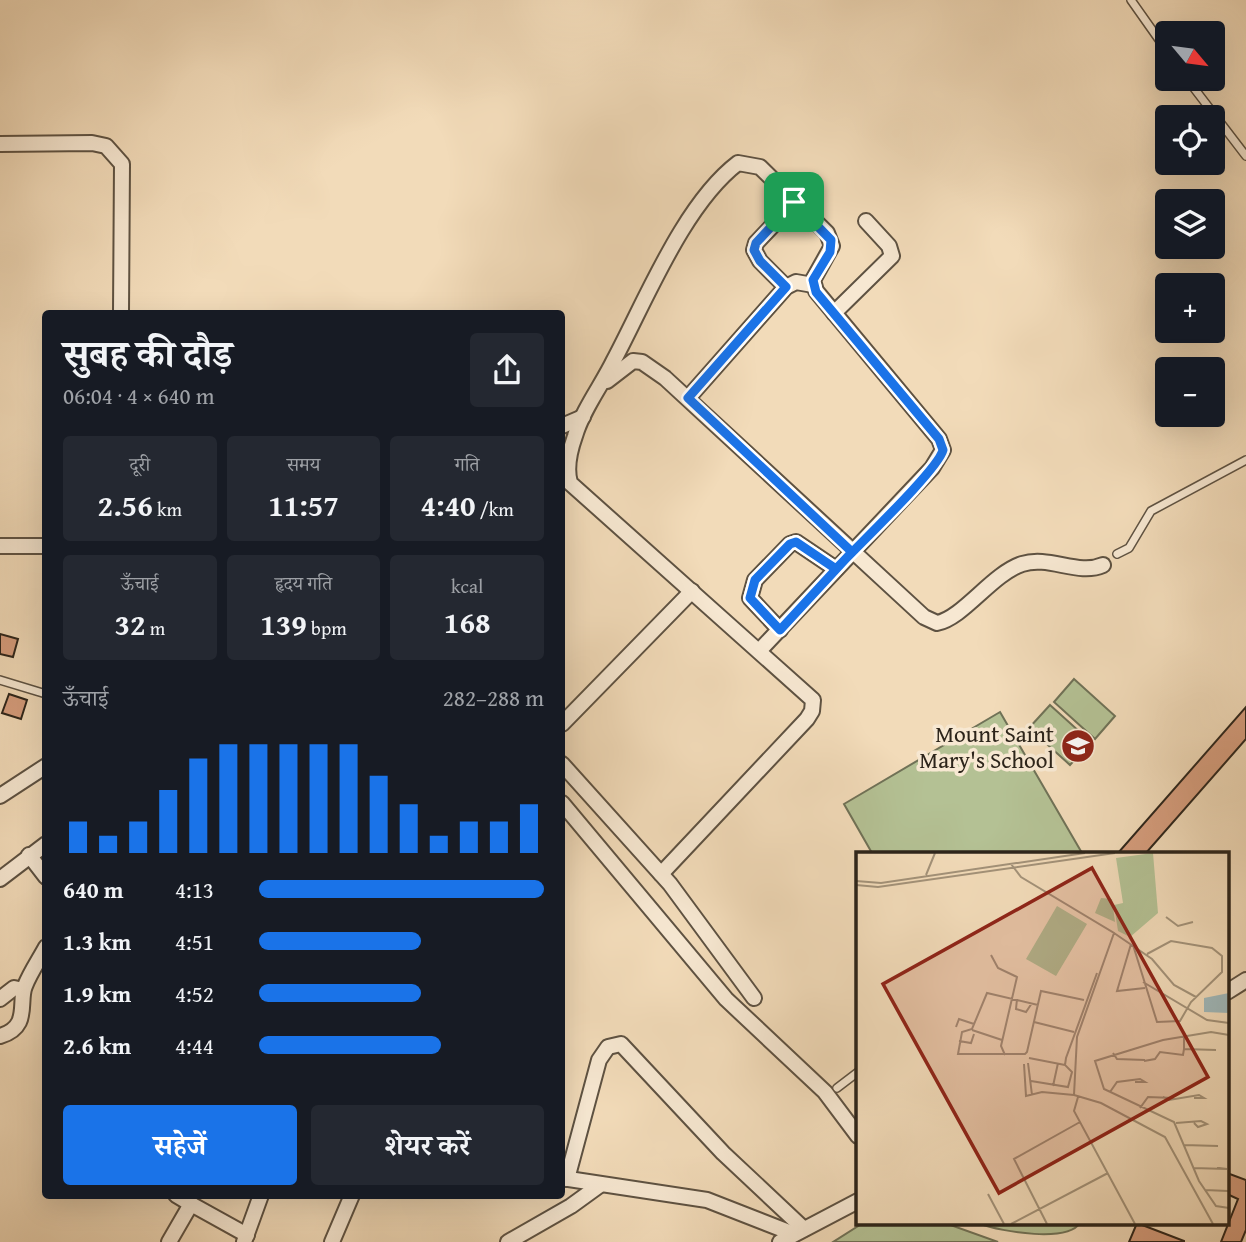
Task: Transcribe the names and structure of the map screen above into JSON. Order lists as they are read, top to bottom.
{
  "places": {
    "school or university": ["Mount Saint Mary's School"]
  },
  "north": "bottom right",
  "page": {
    "map_buttons": ["+", "−"],
    "heading": ["सुबह की दौड़", "06:04 · 4 × 640 m"],
    "stats": [
      ["दूरी", "2.56 km"],
      ["समय", "11:57"],
      ["गति", "4:40 /km"],
      ["ऊँचाई", "32 m"],
      ["हृदय गति", "139 bpm"],
      ["kcal", "168"]
    ],
    "chart": ["ऊँचाई", "282–288 m"],
    "list": [
      {
        "name": "640 m",
        "note": "4:13"
      },
      {
        "name": "1.3 km",
        "note": "4:51"
      },
      {
        "name": "1.9 km",
        "note": "4:52"
      },
      {
        "name": "2.6 km",
        "note": "4:44"
      }
    ],
    "buttons": ["सहेजें", "शेयर करें"]
  }
}
